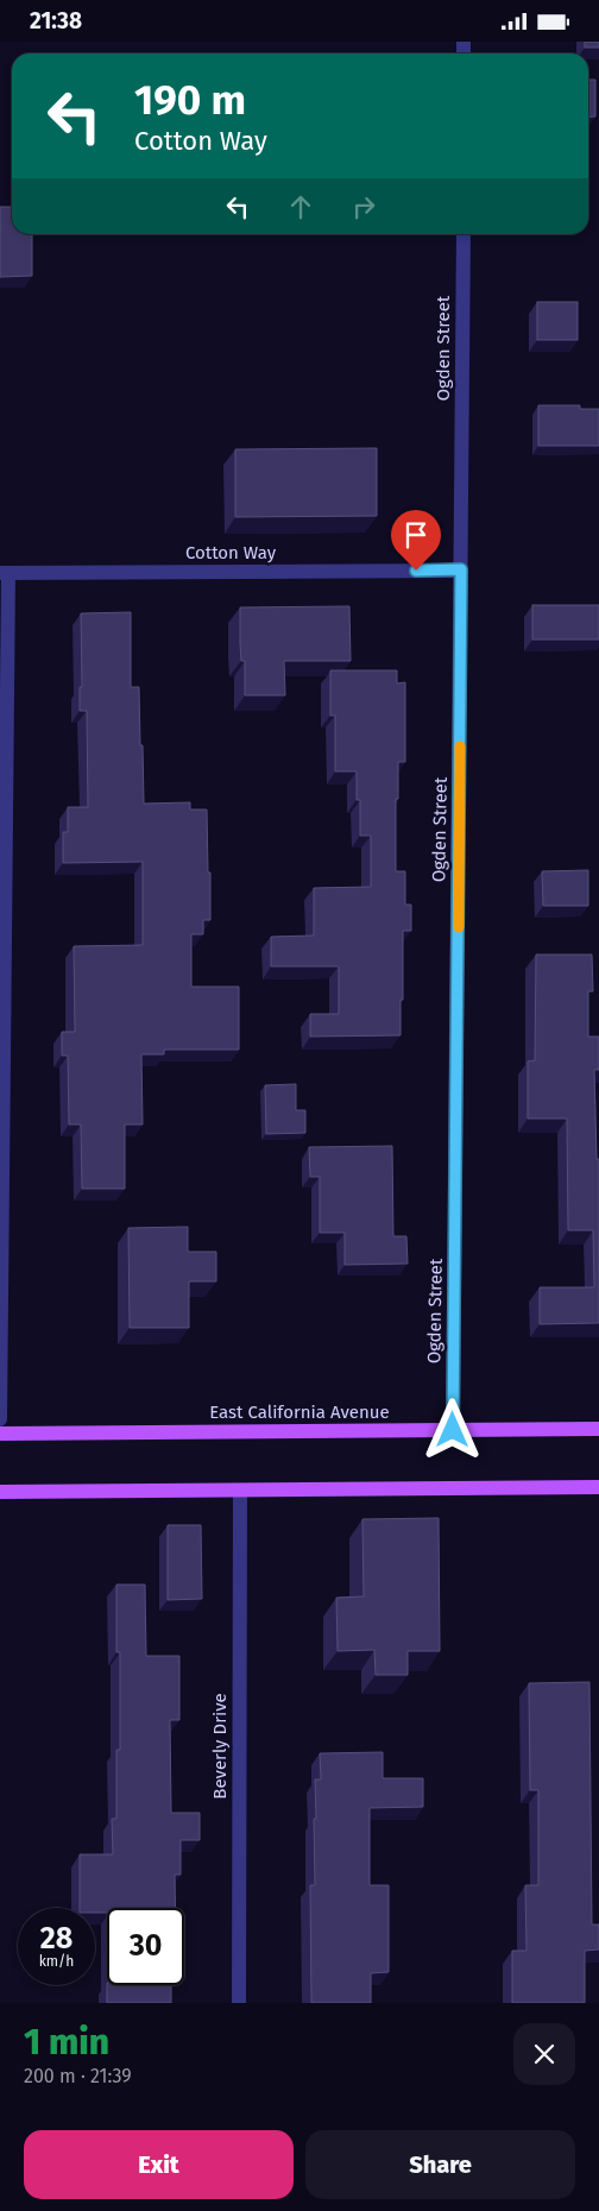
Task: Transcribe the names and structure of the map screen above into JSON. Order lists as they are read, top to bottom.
{
  "streets": {
    "main road": ["East California Avenue"],
    "street": ["Ogden Street", "Cotton Way", "Beverly Drive"]
  },
  "crossings": [
    ["Ogden Street", "Cotton Way"],
    ["Ogden Street", "East California Avenue"]
  ],
  "page": {
    "status": "21:38",
    "turn": ["190 m", "Cotton Way"],
    "speed": "28 km/h",
    "limit": "30",
    "heading": ["1 min", "200 m · 21:39"],
    "buttons": ["Exit", "Share"]
  }
}
